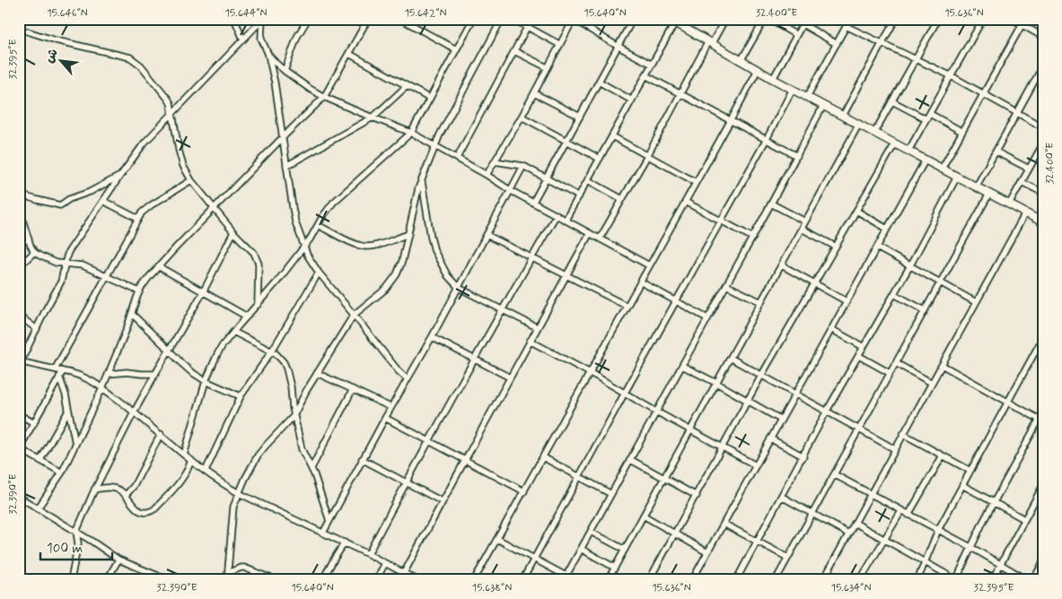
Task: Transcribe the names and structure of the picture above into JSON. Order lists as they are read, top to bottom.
{
  "scale_bar": "100 m",
  "north": "top left",
  "coordinates": [
    "15.646°N",
    "15.644°N",
    "15.642°N",
    "15.640°N",
    "32.400°E",
    "15.636°N",
    "32.395°E",
    "32.390°E",
    "15.638°N",
    "15.634°N"
  ]
}
